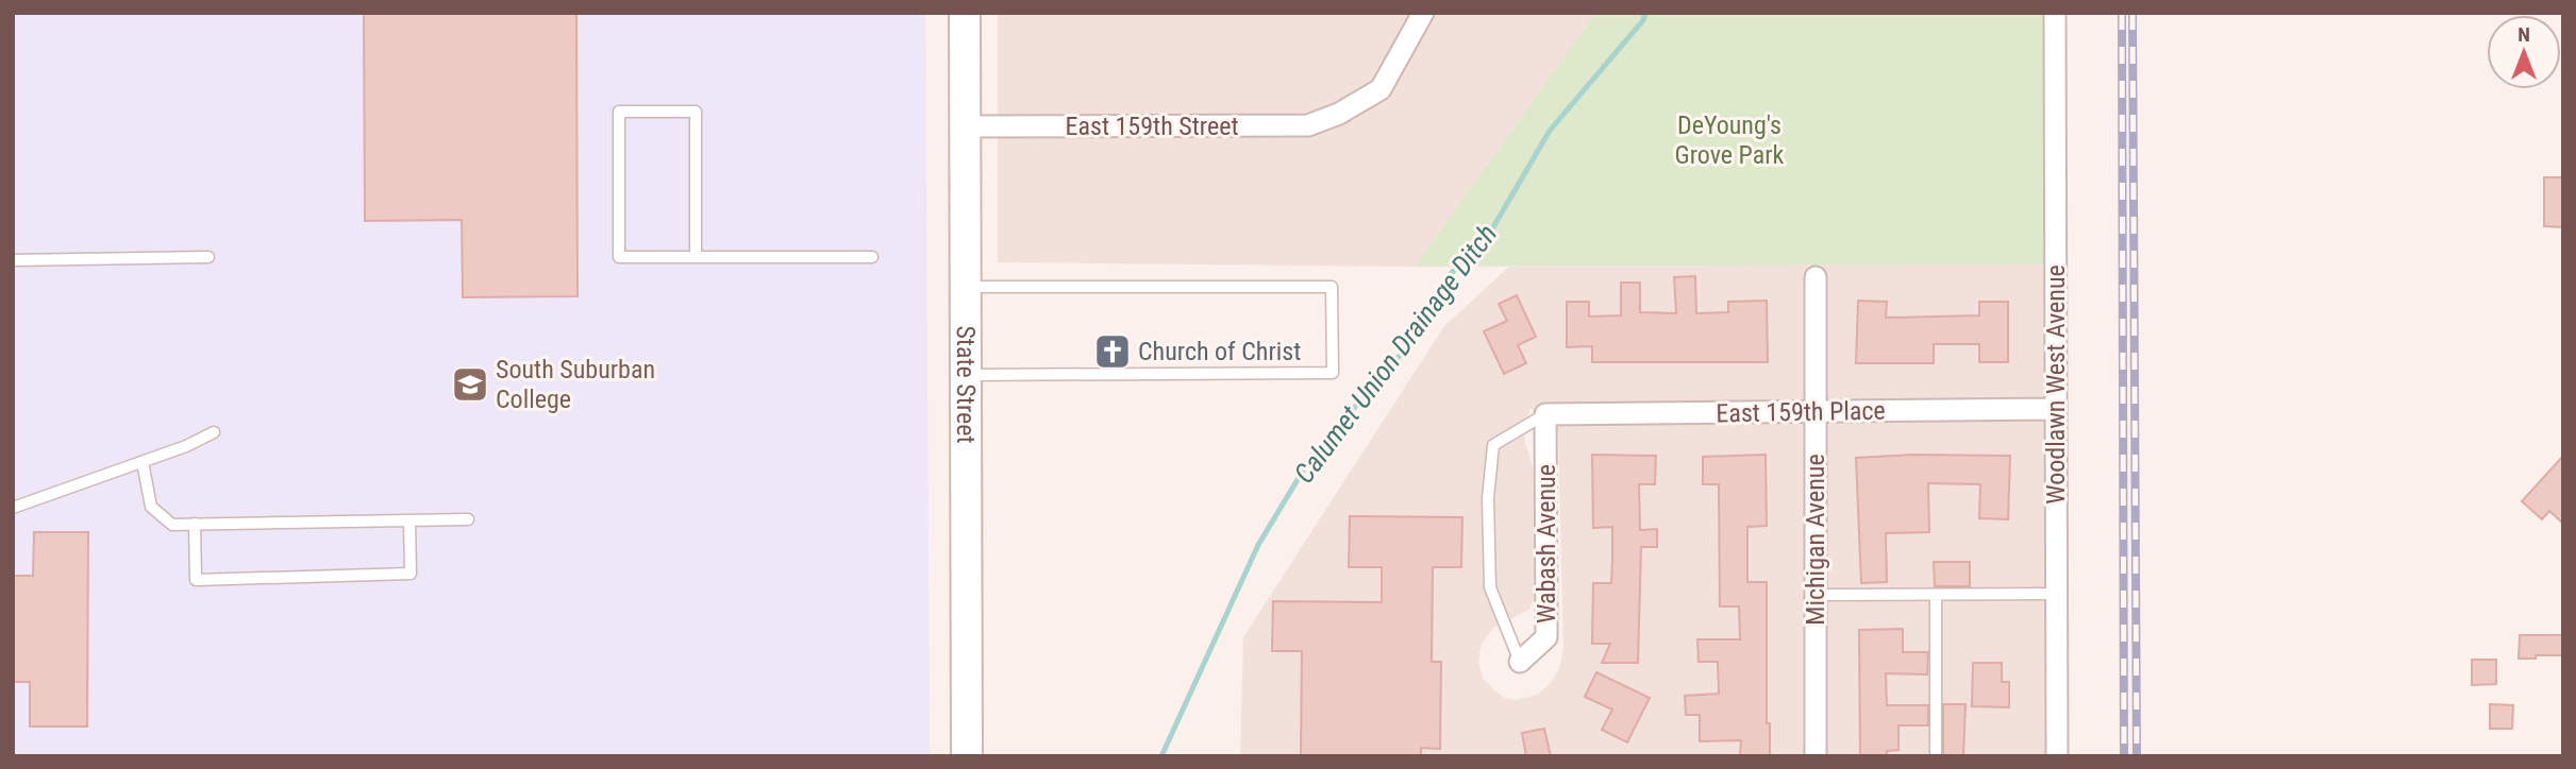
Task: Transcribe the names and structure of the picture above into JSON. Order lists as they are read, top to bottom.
{
  "streets": {
    "main road": ["State Street"],
    "street": [
      "East 159th Street",
      "Woodlawn West Avenue",
      "East 159th Place",
      "Michigan Avenue",
      "Wabash Avenue"
    ]
  },
  "crossings": [
    ["East 159th Street", "State Street"],
    ["Woodlawn West Avenue", "East 159th Place"],
    ["East 159th Place", "Michigan Avenue"],
    ["East 159th Place", "Wabash Avenue"]
  ],
  "water": ["Calumet Union Drainage Ditch"],
  "parks": ["DeYoung's Grove Park"],
  "places": {
    "church": ["Church of Christ"],
    "school or university": ["South Suburban College"]
  },
  "north": "top"
}
